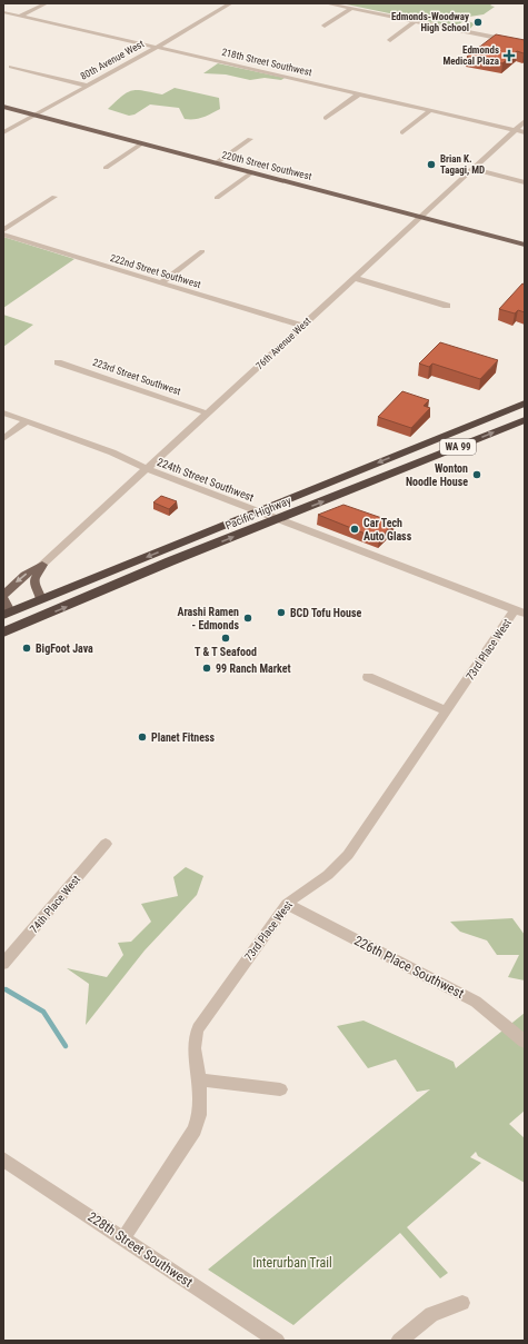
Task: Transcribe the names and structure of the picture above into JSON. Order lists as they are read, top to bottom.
{
  "streets": {
    "highway": ["WA 99", "Pacific Highway"],
    "main road": ["220th Street Southwest"],
    "street": [
      "80th Avenue West",
      "218th Street Southwest",
      "222nd Street Southwest",
      "76th Avenue West",
      "223rd Street Southwest",
      "224th Street Southwest",
      "73rd Place West",
      "74th Place West",
      "226th Place Southwest",
      "228th Street Southwest"
    ]
  },
  "crossings": [
    ["80th Avenue West", "218th Street Southwest"],
    ["80th Avenue West", "220th Street Southwest"],
    ["218th Street Southwest", "76th Avenue West"],
    ["220th Street Southwest", "76th Avenue West"],
    ["222nd Street Southwest", "76th Avenue West"],
    ["76th Avenue West", "223rd Street Southwest"],
    ["76th Avenue West", "224th Street Southwest"],
    ["224th Street Southwest", "Pacific Highway"],
    ["224th Street Southwest", "73rd Place West"],
    ["73rd Place West", "226th Place Southwest"],
    ["73rd Place West", "228th Street Southwest"]
  ],
  "parks": ["Interurban Trail"],
  "places": {
    "other": [
      "Edmonds-Woodway High School",
      "Brian K. Tagagi, MD",
      "Wonton Noodle House",
      "Car Tech Auto Glass",
      "BCD Tofu House",
      "Arashi Ramen - Edmonds",
      "T & T Seafood",
      "BigFoot Java",
      "99 Ranch Market",
      "Planet Fitness"
    ],
    "health": ["Edmonds Medical Plaza"]
  }
}
